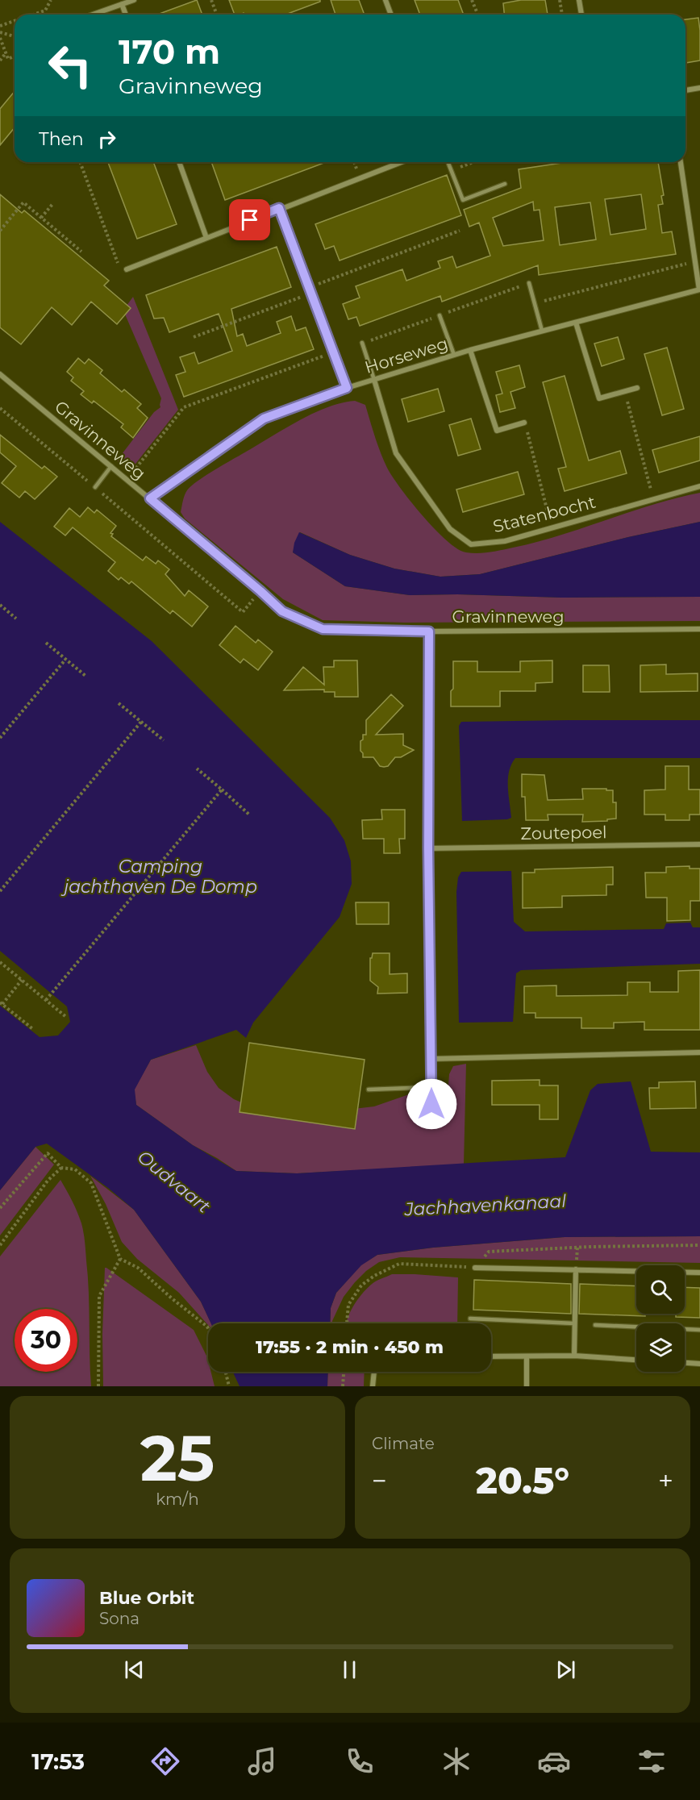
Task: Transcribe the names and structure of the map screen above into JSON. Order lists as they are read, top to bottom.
{
  "streets": {
    "street": [
      "Horseweg",
      "Gravinneweg",
      "Statenbocht",
      "Zoutepoel"
    ]
  },
  "crossings": [
    ["Horseweg", "Gravinneweg"],
    ["Horseweg", "Statenbocht"]
  ],
  "water": ["Camping jachthaven De Domp", "Oudvaart", "Jachhavenkanaal"],
  "page": {
    "turn": ["170 m", "Gravinneweg"],
    "then": "Then",
    "limit": "30",
    "trip": "17:55 · 2 min · 450 m",
    "tile": [
      ["25", "km/h"],
      "Climate"
    ],
    "heat": ["−", "20.5°", "+"],
    "song": ["Blue Orbit", "Sona"],
    "tabs": "17:53"
  }
}
